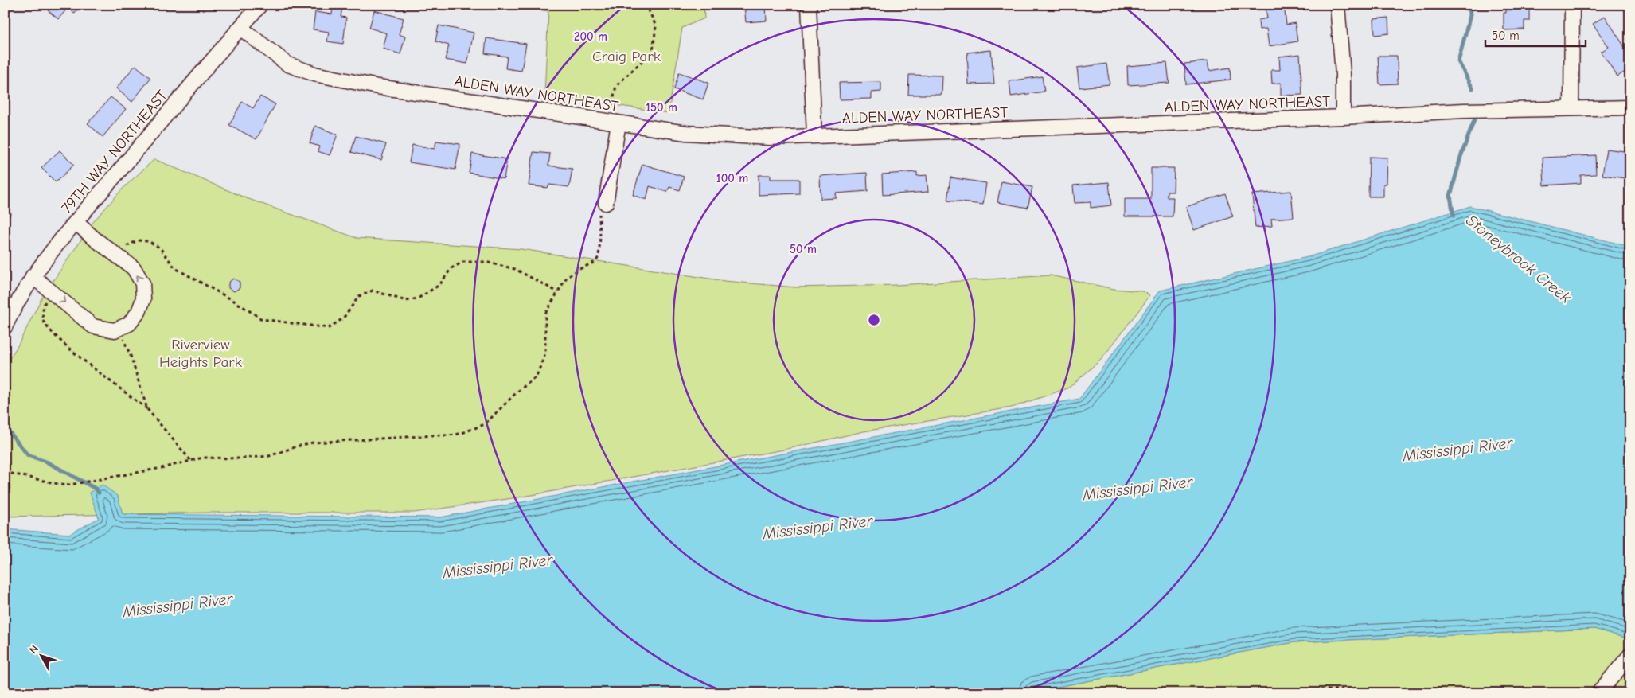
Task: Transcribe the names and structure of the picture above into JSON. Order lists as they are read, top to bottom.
{
  "streets": {
    "street": ["ALDEN WAY NORTHEAST", "79TH WAY NORTHEAST"]
  },
  "crossings": [
    ["ALDEN WAY NORTHEAST", "79TH WAY NORTHEAST"]
  ],
  "water": ["Stoneybrook Creek", "Mississippi River"],
  "parks": ["Craig Park", "Riverview Heights Park"],
  "scale_bar": "50 m",
  "north": "top left",
  "rings": [
    "200 m",
    "150 m",
    "100 m",
    "50 m"
  ]
}
